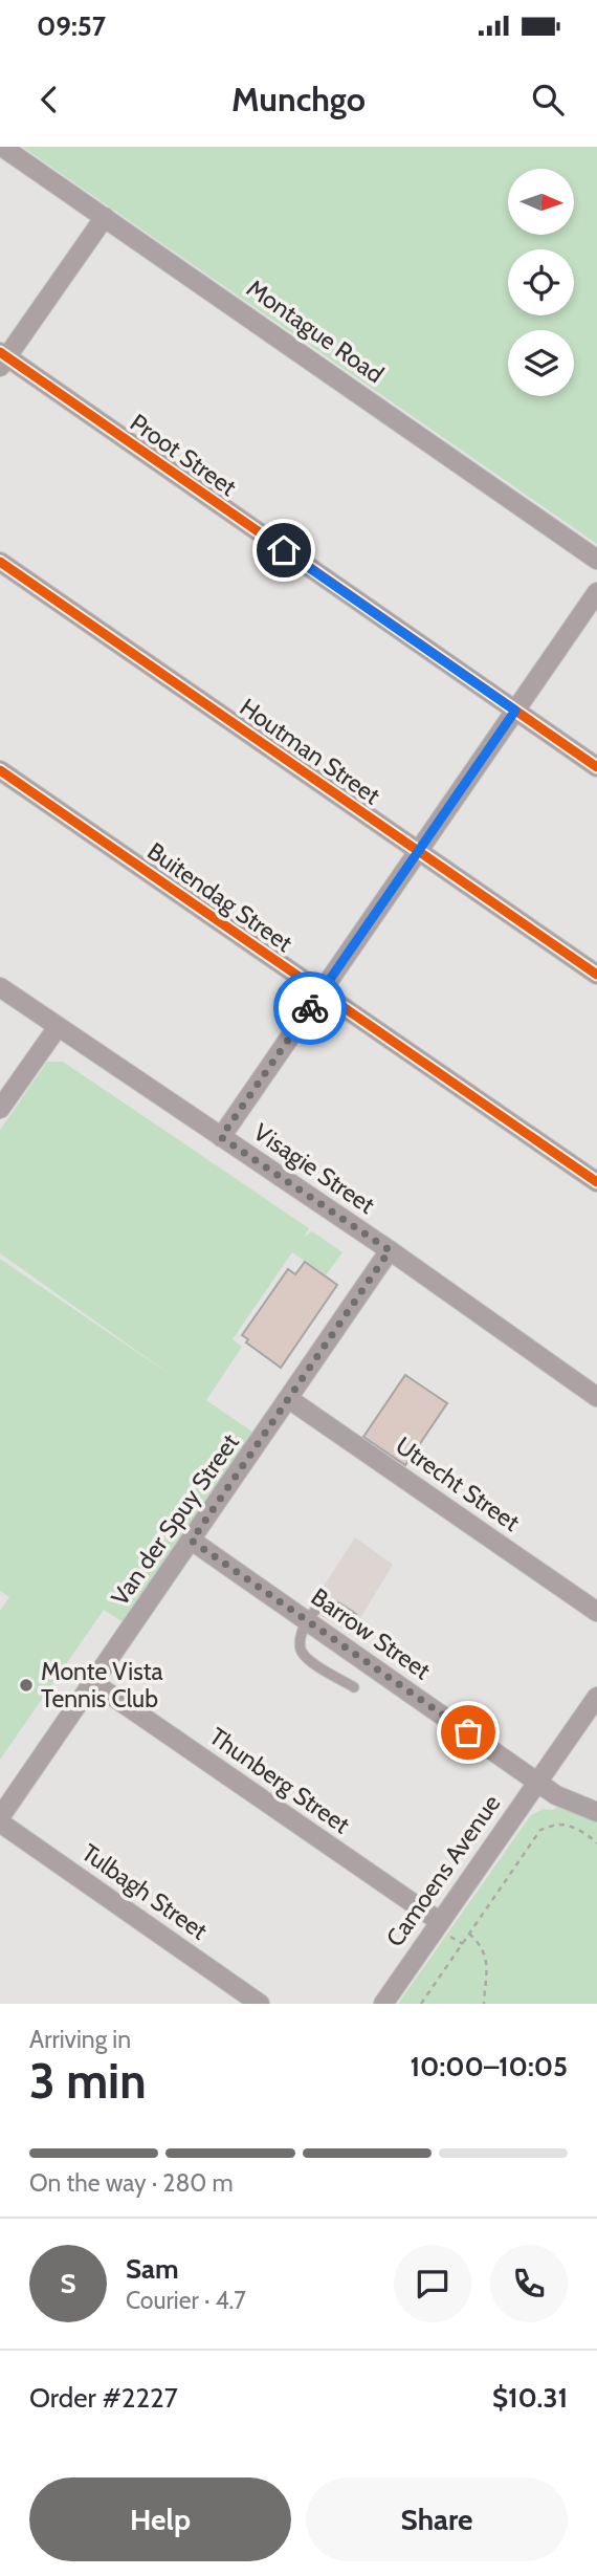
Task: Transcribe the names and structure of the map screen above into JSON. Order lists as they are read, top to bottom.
{
  "streets": {
    "street": [
      "Montague Road",
      "Proot Street",
      "Houtman Street",
      "Buitendag Street",
      "Visagie Street",
      "Utrecht Street",
      "Van der Spuy Street",
      "Barrow Street",
      "Thunberg Street",
      "Camoens Avenue",
      "Tulbagh Street"
    ]
  },
  "crossings": [
    ["Visagie Street", "Van der Spuy Street"],
    ["Utrecht Street", "Van der Spuy Street"],
    ["Van der Spuy Street", "Barrow Street"],
    ["Van der Spuy Street", "Thunberg Street"],
    ["Van der Spuy Street", "Tulbagh Street"],
    ["Barrow Street", "Camoens Avenue"],
    ["Thunberg Street", "Camoens Avenue"]
  ],
  "places": ["Monte Vista Tennis Club"],
  "north": "right",
  "page": {
    "status": "09:57",
    "header": "Munchgo",
    "heading": ["3 min", "Arriving in", "10:00–10:05"],
    "panel": [
      "Sam",
      "Courier · 4.7",
      "Order #2227",
      "$10.31"
    ],
    "bar": "On the way · 280 m",
    "round": "S",
    "buttons": ["Help", "Share"]
  }
}
